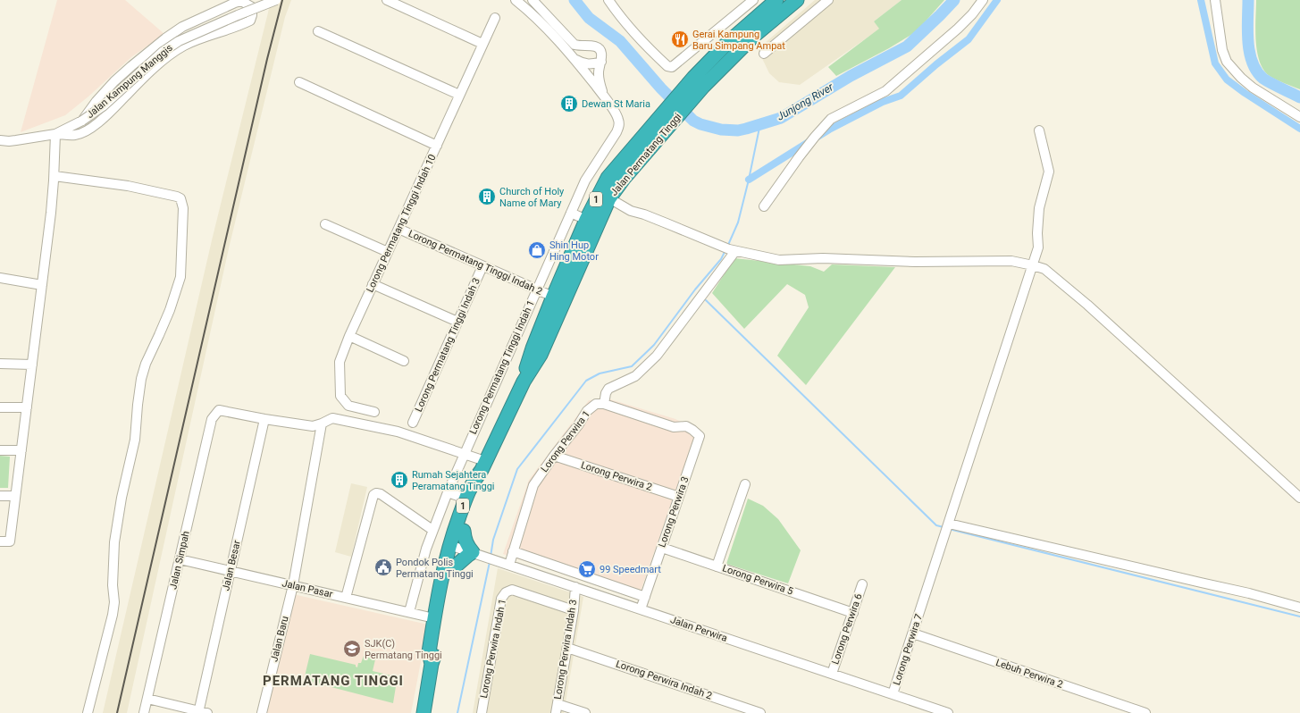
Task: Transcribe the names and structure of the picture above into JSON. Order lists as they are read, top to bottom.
{
  "streets": {
    "highway": ["Jalan Permatang Tinggi", "1"],
    "street": [
      "Jalan Kampung Manggis",
      "Lorong Permatang Tinggi Indah 10",
      "Lorong Permatang Tinggi Indah 2",
      "Lorong Permatang Tinggi Indah 3",
      "Lorong Permatang Tinggi Indah 1",
      "Lorong Perwira 1",
      "Lorong Perwira 2",
      "Lorong Perwira 3",
      "Jalan Simpah",
      "Jalan Besar",
      "Lorong Perwira 5",
      "Jalan Pasar",
      "Jalan Perwira",
      "Lorong Perwira 6",
      "Jalan Baru",
      "Lorong Perwira Indah 1",
      "Lorong Perwira Indah 3",
      "Lorong Perwira 7",
      "Lebuh Perwira 2",
      "Lorong Perwira Indah 2"
    ]
  },
  "crossings": [
    ["Jalan Permatang Tinggi", "Lorong Permatang Tinggi Indah 2"],
    ["Jalan Permatang Tinggi", "Jalan Pasar"],
    ["Jalan Permatang Tinggi", "Jalan Perwira"],
    ["Lorong Permatang Tinggi Indah 10", "Lorong Permatang Tinggi Indah 2"],
    ["Lorong Permatang Tinggi Indah 2", "Lorong Permatang Tinggi Indah 3"],
    ["Lorong Permatang Tinggi Indah 2", "Lorong Permatang Tinggi Indah 1"],
    ["Lorong Permatang Tinggi Indah 1", "Jalan Pasar"],
    ["Lorong Perwira 1", "Lorong Perwira 2"],
    ["Lorong Perwira 1", "Lorong Perwira 3"],
    ["Lorong Perwira 1", "Jalan Perwira"],
    ["Lorong Perwira 2", "Lorong Perwira 3"],
    ["Lorong Perwira 3", "Lorong Perwira 5"],
    ["Lorong Perwira 3", "Jalan Perwira"],
    ["Jalan Simpah", "Jalan Besar"],
    ["Jalan Simpah", "Jalan Pasar"],
    ["Jalan Besar", "Jalan Pasar"],
    ["Lorong Perwira 5", "Lorong Perwira 6"],
    ["Jalan Pasar", "Jalan Baru"],
    ["Jalan Perwira", "Lorong Perwira 6"],
    ["Jalan Perwira", "Lorong Perwira Indah 3"],
    ["Jalan Perwira", "Lorong Perwira 7"],
    ["Lorong Perwira Indah 1", "Lorong Perwira Indah 3"],
    ["Lorong Perwira Indah 3", "Lorong Perwira Indah 2"],
    ["Lorong Perwira 7", "Lebuh Perwira 2"]
  ],
  "districts": ["PERMATANG TINGGI"],
  "water": ["Junjong River"],
  "places": {
    "restaurant": ["Gerai Kampung Baru Simpang Ampat"],
    "building": ["Dewan St Maria", "Church of Holy Name of Mary", "Rumah Sejahtera Peramatang Tinggi"],
    "shop": ["Shin Hup Hing Motor"],
    "public building": ["Pondok Polis Permatang Tinggi"],
    "supermarket": ["99 Speedmart"],
    "school or university": ["SJK(C) Permatang Tinggi"]
  }
}
